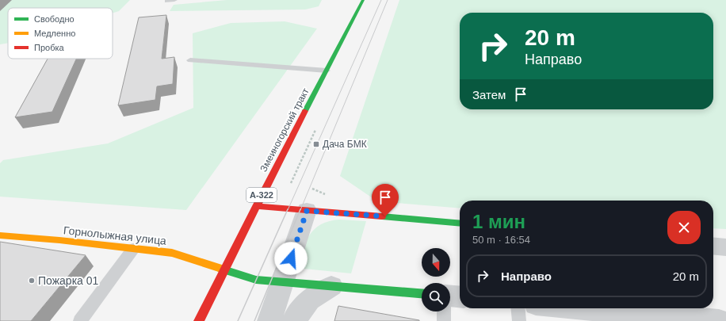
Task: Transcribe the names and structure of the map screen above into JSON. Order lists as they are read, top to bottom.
{
  "streets": {
    "main road": ["Змеиногорский тракт", "А-322", "Горнолыжная улица"]
  },
  "crossings": [
    ["Змеиногорский тракт", "Горнолыжная улица"]
  ],
  "places": {
    "transit": ["Дача БМК"],
    "other": ["Пожарка 01"]
  },
  "legend": ["Свободно", "Медленно", "Пробка"],
  "north": "bottom",
  "page": {
    "turn": ["20 m", "Направо"],
    "then": "Затем",
    "heading": ["1 мин", "50 m · 16:54"],
    "list": [
      {
        "name": "Направо",
        "value": "20 m"
      }
    ]
  }
}
